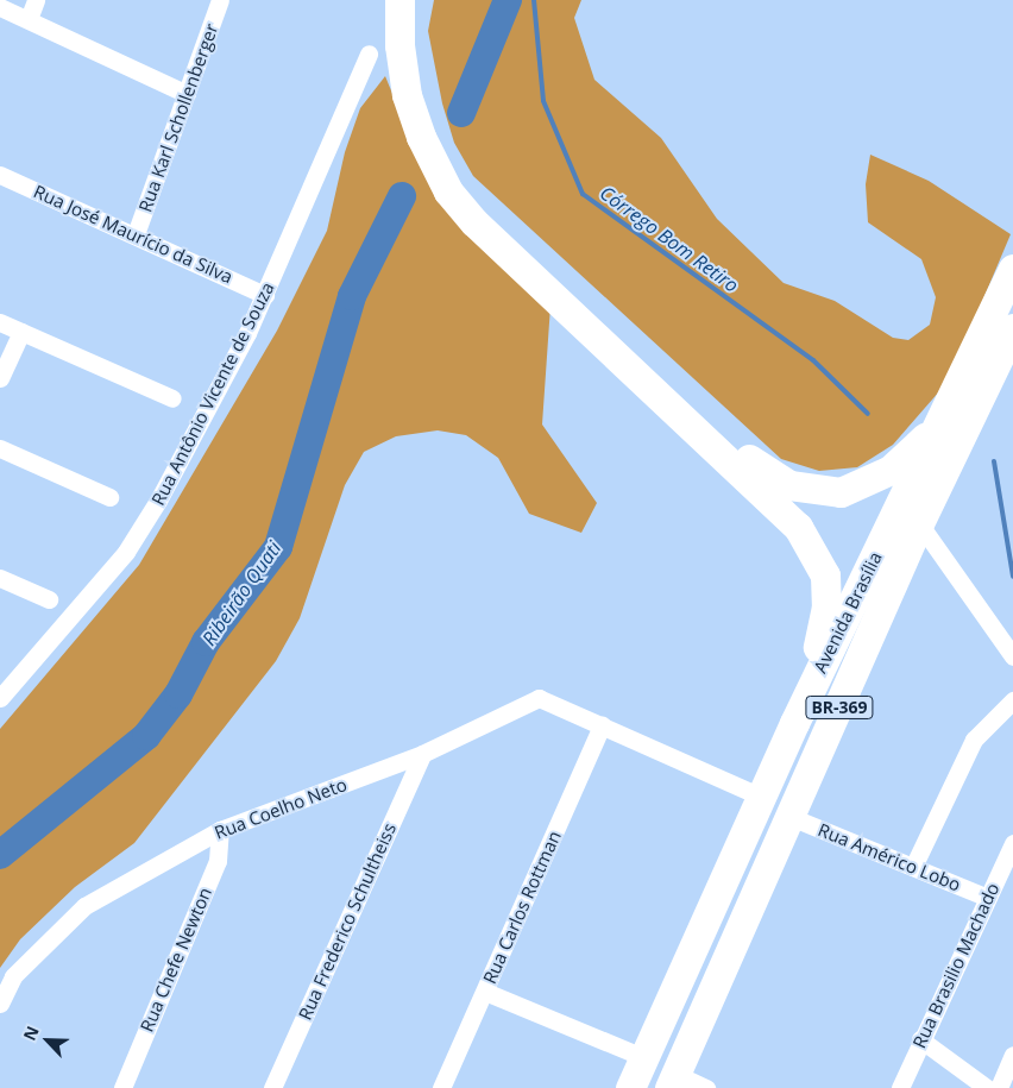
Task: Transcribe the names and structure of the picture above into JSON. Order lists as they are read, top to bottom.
{
  "streets": {
    "highway": ["Avenida Brasília", "BR-369"],
    "street": [
      "Rua Karl Schollenberger",
      "Rua José Maurício da Silva",
      "Rua Antônio Vicente de Souza",
      "Rua Coelho Neto",
      "Rua Américo Lobo",
      "Rua Carlos Rottman",
      "Rua Frederico Schultheiss",
      "Rua Chefe Newton",
      "Rua Brasilio Machado"
    ]
  },
  "crossings": [
    ["Rua Karl Schollenberger", "Rua José Maurício da Silva"],
    ["Rua José Maurício da Silva", "Rua Antônio Vicente de Souza"],
    ["Avenida Brasília", "Rua Américo Lobo"],
    ["Rua Coelho Neto", "Rua Carlos Rottman"],
    ["Rua Coelho Neto", "Rua Frederico Schultheiss"],
    ["Rua Coelho Neto", "Rua Chefe Newton"],
    ["Rua Américo Lobo", "Rua Brasilio Machado"]
  ],
  "water": ["Córrego Bom Retiro", "Ribeirão Quati"],
  "north": "top left"
}
